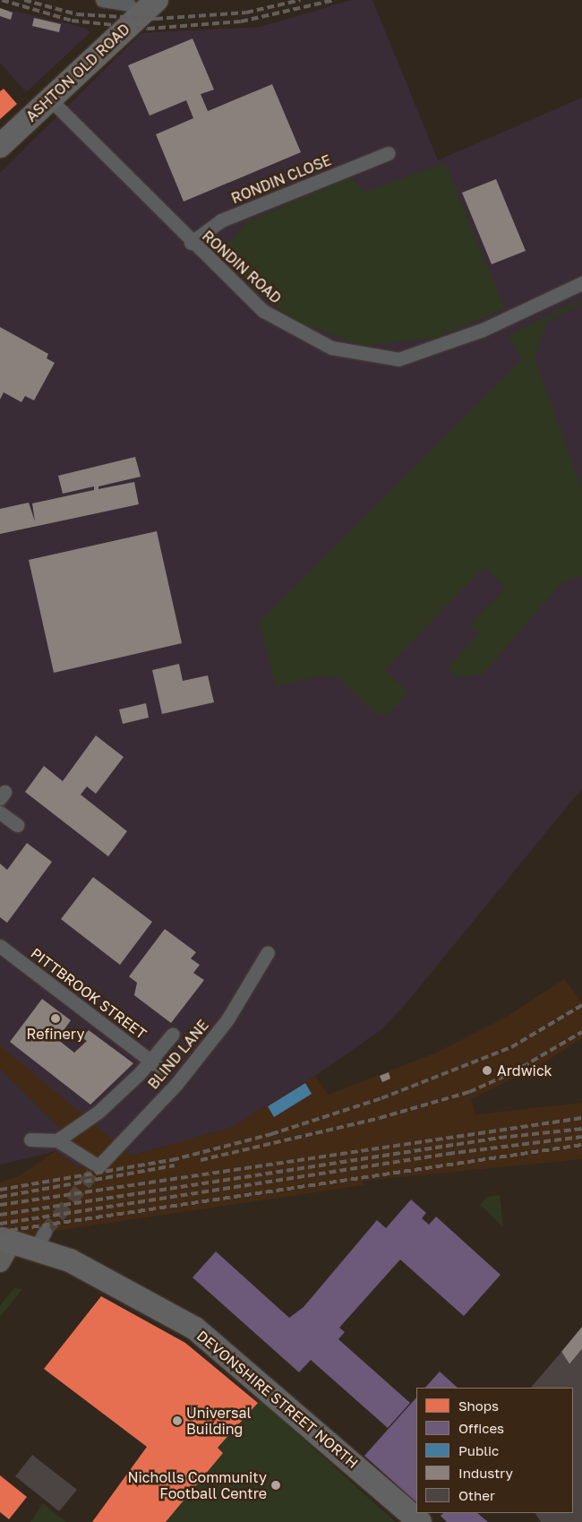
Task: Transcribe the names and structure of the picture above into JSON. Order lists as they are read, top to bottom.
{
  "streets": {
    "highway": ["ASHTON OLD ROAD", "DEVONSHIRE STREET NORTH"],
    "street": [
      "RONDIN CLOSE",
      "RONDIN ROAD",
      "PITTBROOK STREET",
      "BLIND LANE"
    ]
  },
  "crossings": [
    ["ASHTON OLD ROAD", "RONDIN ROAD"],
    ["RONDIN CLOSE", "RONDIN ROAD"]
  ],
  "places": [
    "Refinery",
    "Ardwick",
    "Universal Building",
    "Nicholls Community Football Centre"
  ],
  "legend": [
    "Shops",
    "Offices",
    "Public",
    "Industry",
    "Other"
  ]
}
